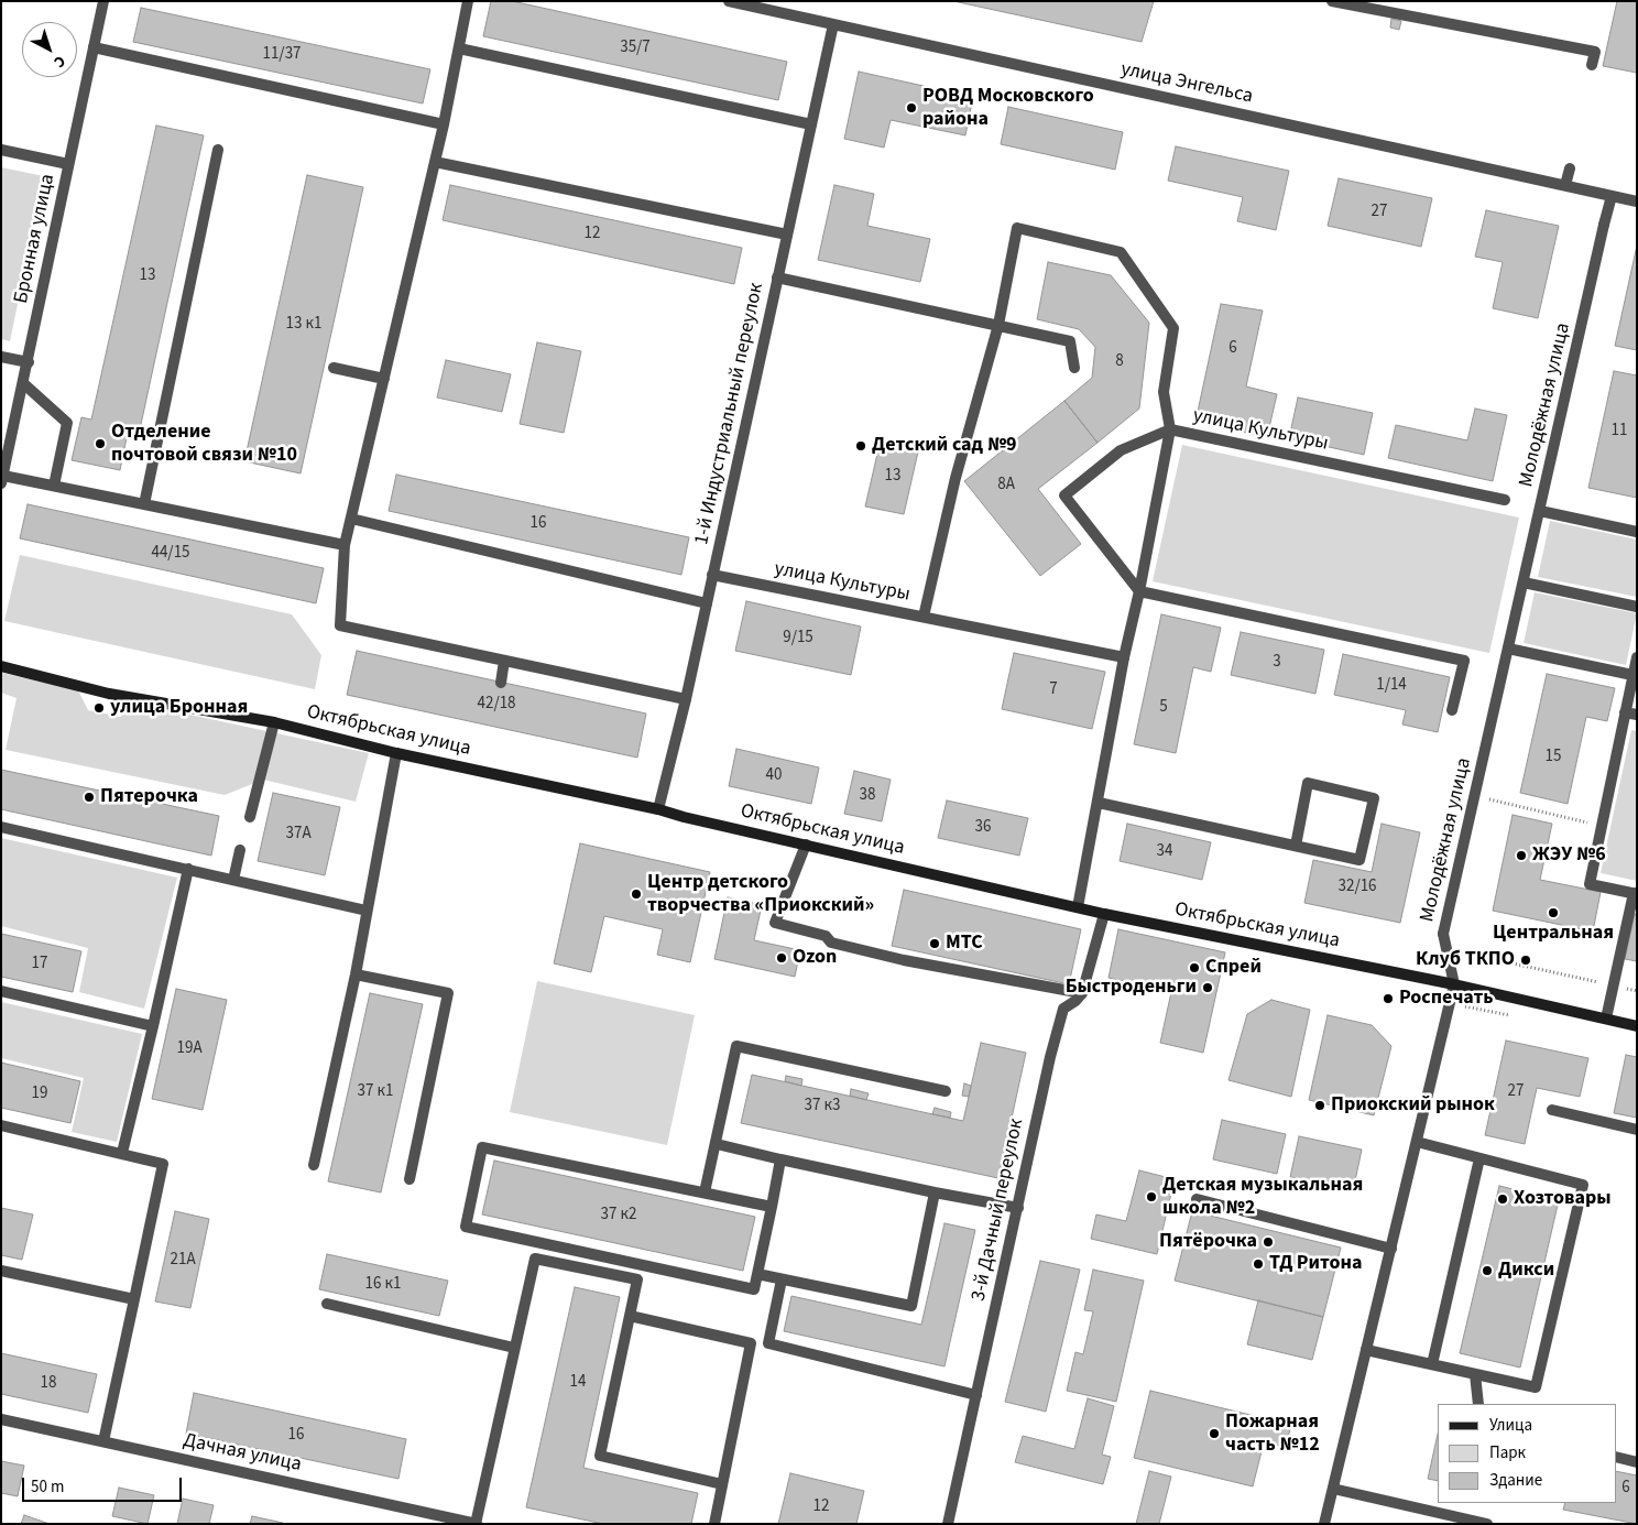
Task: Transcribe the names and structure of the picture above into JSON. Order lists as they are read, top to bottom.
{
  "streets": {
    "main road": ["Октябрьская улица"],
    "street": [
      "улица Энгельса",
      "Бронная улица",
      "Молодёжная улица",
      "1-й Индустриальный переулок",
      "улица Культуры",
      "3-й Дачный переулок",
      "Дачная улица"
    ]
  },
  "crossings": [
    ["улица Энгельса", "Молодёжная улица"],
    ["улица Энгельса", "1-й Индустриальный переулок"],
    ["Молодёжная улица", "Октябрьская улица"],
    ["1-й Индустриальный переулок", "улица Культуры"],
    ["1-й Индустриальный переулок", "Октябрьская улица"]
  ],
  "places": [
    "РОВД Московского района",
    "Отделение почтовой связи №10",
    "Детский сад №9",
    "улица Бронная",
    "Пятерочка",
    "ЖЭУ №6",
    "Центр детского творчества «Приокский»",
    "Центральная",
    "МТС",
    "Ozon",
    "Клуб ТКПО",
    "Спрей",
    "Быстроденьги",
    "Роспечать",
    "Приокский рынок",
    "Детская музыкальная школа №2",
    "Хозтовары",
    "Пятёрочка",
    "ТД Ритона",
    "Дикси",
    "Пожарная часть №12"
  ],
  "house_numbers": [
    "35/7",
    "11/37",
    "27",
    "12",
    "13",
    "13 к1",
    "6",
    "8",
    "11",
    "13",
    "8А",
    "16",
    "44/15",
    "9/15",
    "3",
    "1/14",
    "7",
    "42/18",
    "5",
    "15",
    "40",
    "38",
    "36",
    "37А",
    "34",
    "32/16",
    "17",
    "19А",
    "37 к1",
    "27",
    "19",
    "37 к3",
    "37 к2",
    "21А",
    "16 к1",
    "14",
    "18",
    "16",
    "6",
    "12"
  ],
  "legend": ["Улица", "Парк", "Здание"],
  "scale_bar": "50 m",
  "north": "bottom right"
}
